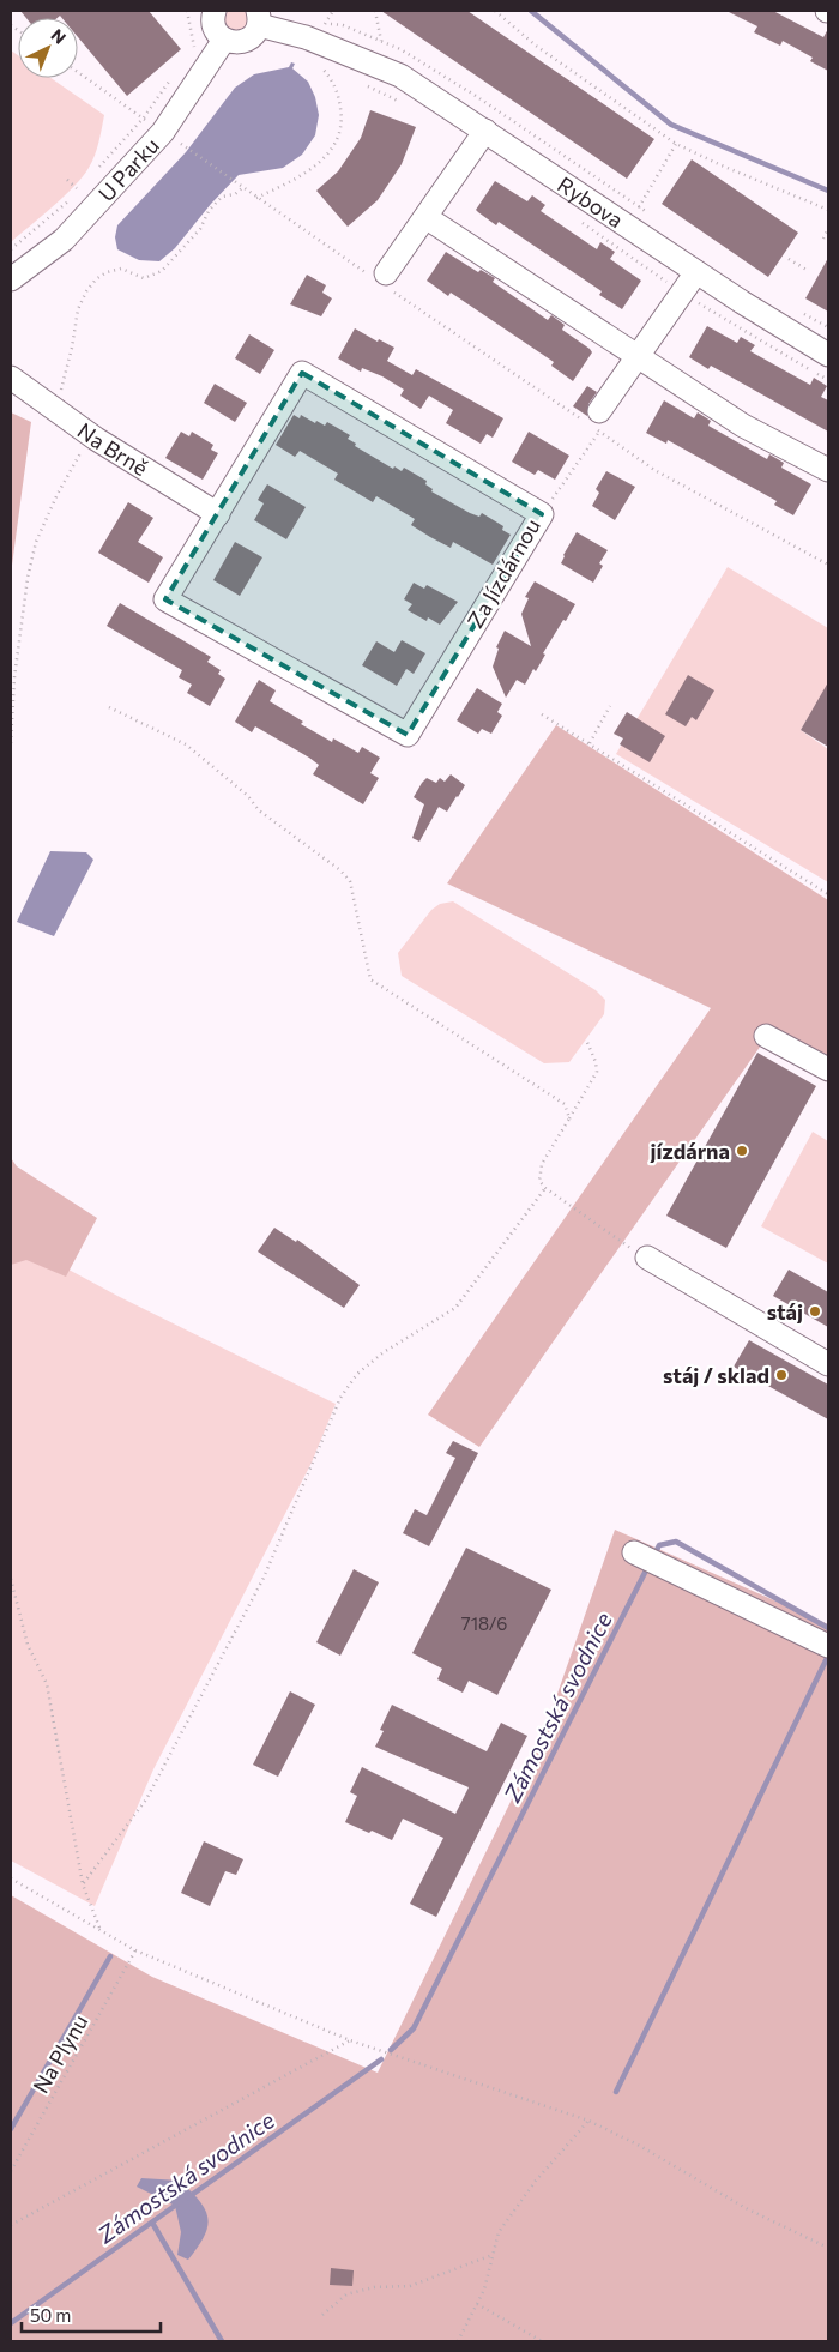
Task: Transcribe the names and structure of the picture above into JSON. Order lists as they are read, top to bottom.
{
  "streets": {
    "street": [
      "U Parku",
      "Rybova",
      "Na Brně",
      "Za Jízdárnou"
    ],
    "path": ["Na Plynu"]
  },
  "crossings": [
    ["U Parku", "Rybova"],
    ["Na Brně", "Za Jízdárnou"]
  ],
  "water": ["Zámostská svodnice"],
  "places": ["jízdárna", "stáj", "stáj / sklad"],
  "house_numbers": ["718/6"],
  "scale_bar": "50 m",
  "north": "top right"
}
